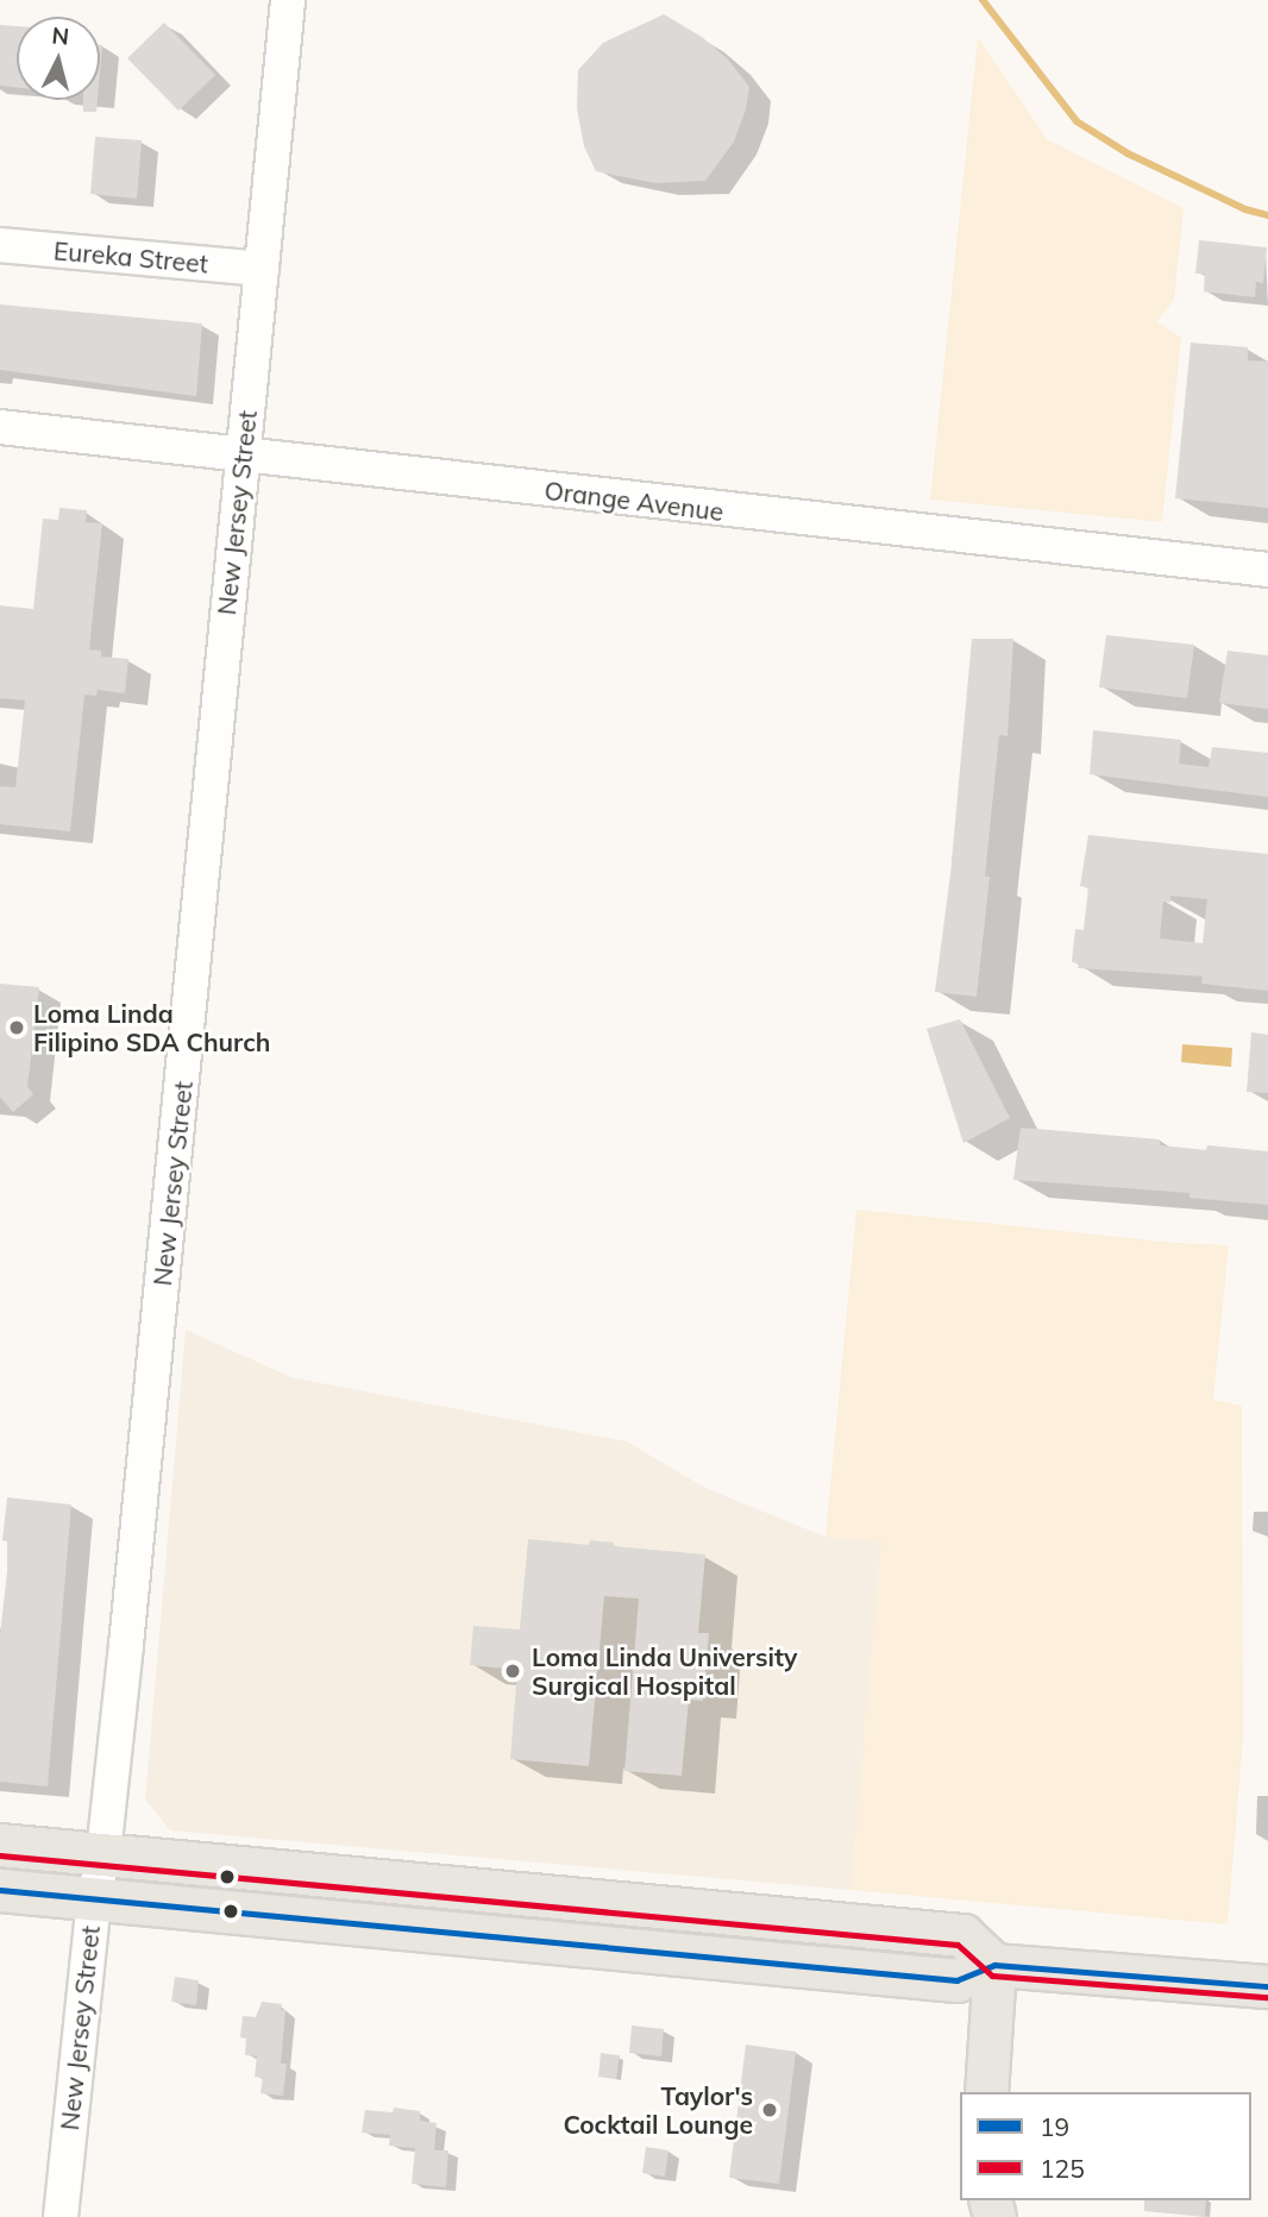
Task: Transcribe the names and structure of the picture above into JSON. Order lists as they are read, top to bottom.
{
  "streets": {
    "street": ["Eureka Street", "Orange Avenue", "New Jersey Street"]
  },
  "crossings": [
    ["Eureka Street", "New Jersey Street"],
    ["Orange Avenue", "New Jersey Street"]
  ],
  "places": ["Loma Linda Filipino SDA Church", "Loma Linda University Surgical Hospital", "Taylor's Cocktail Lounge"],
  "lines": ["transit line 125", "transit line 19"],
  "legend": ["19", "125"],
  "north": "top"
}
